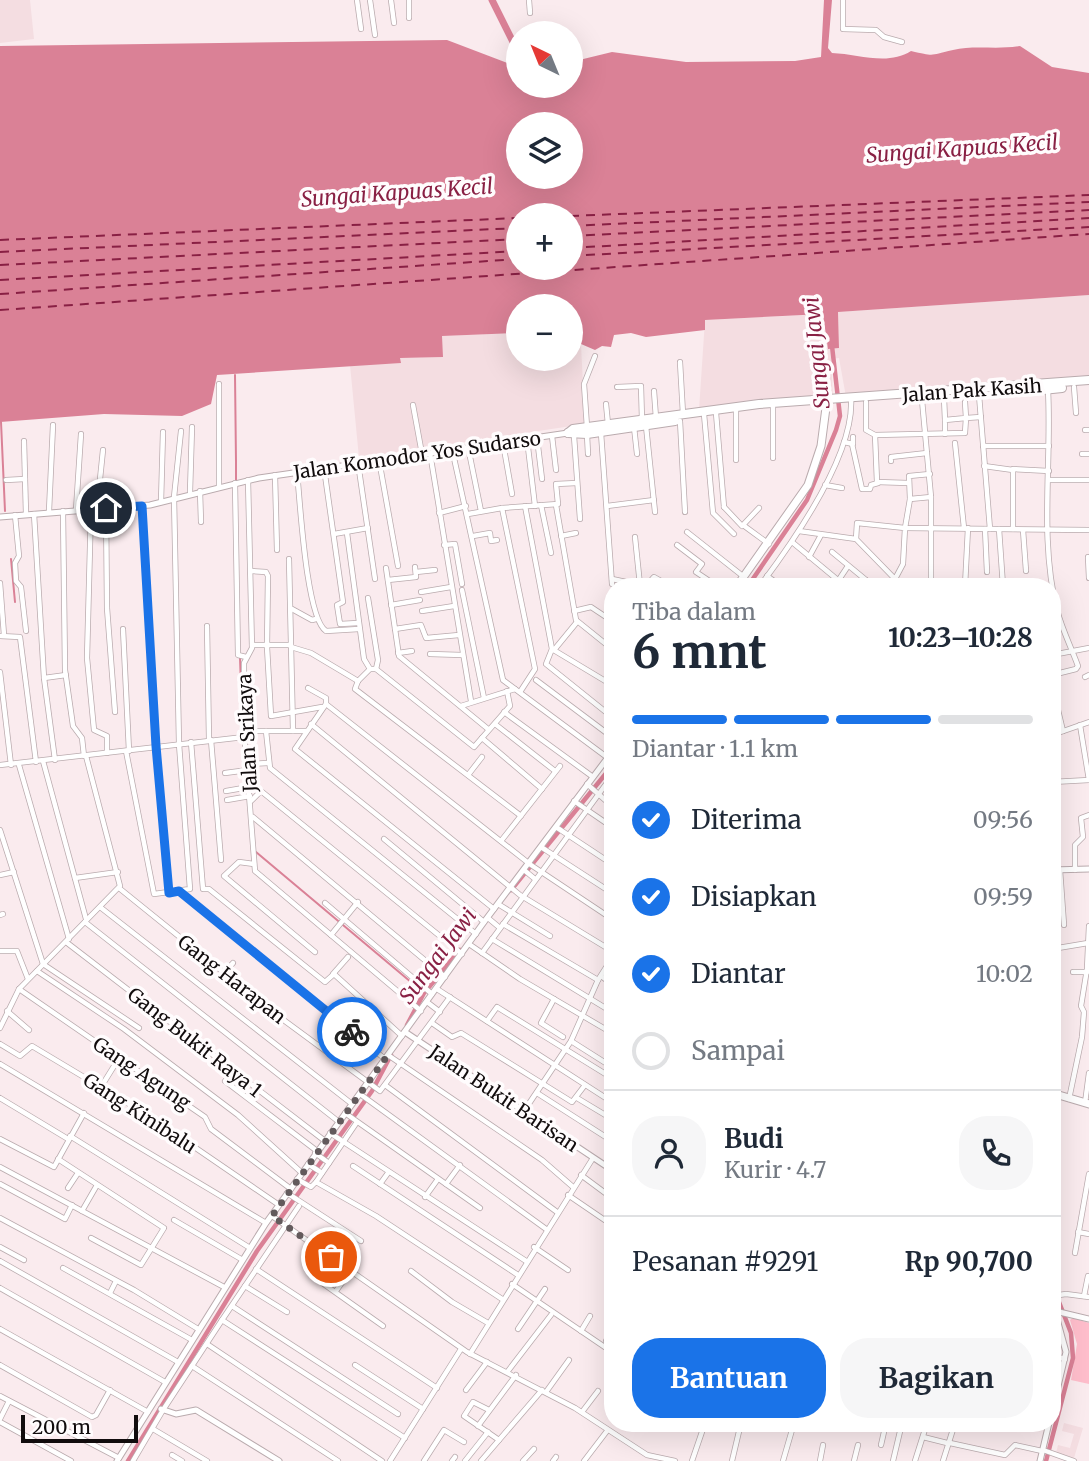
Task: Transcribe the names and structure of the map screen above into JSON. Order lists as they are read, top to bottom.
{
  "streets": {
    "highway": ["Jalan Pak Kasih", "Jalan Komodor Yos Sudarso"],
    "street": [
      "Jalan Srikaya",
      "Gang Harapan",
      "Gang Bukit Raya 1",
      "Gang Agung",
      "Jalan Bukit Barisan",
      "Gang Kinibalu"
    ]
  },
  "crossings": [
    ["Jalan Komodor Yos Sudarso", "Jalan Srikaya"]
  ],
  "water": ["Sungai Kapuas Kecil", "Sungai Jawi"],
  "scale_bar": "200 m",
  "north": "top left",
  "page": {
    "map_buttons": ["+", "−"],
    "heading": ["6 mnt", "Tiba dalam", "10:23–10:28"],
    "panel": [
      "Budi",
      "Kurir · 4.7",
      "Pesanan #9291",
      "Rp 90,700"
    ],
    "bar": "Diantar · 1.1 km",
    "list": [
      ["Diterima", "09:56"],
      ["Disiapkan", "09:59"],
      ["Diantar", "10:02"],
      "Sampai"
    ],
    "buttons": ["Bantuan", "Bagikan"],
    "scale": "200 m"
  }
}
